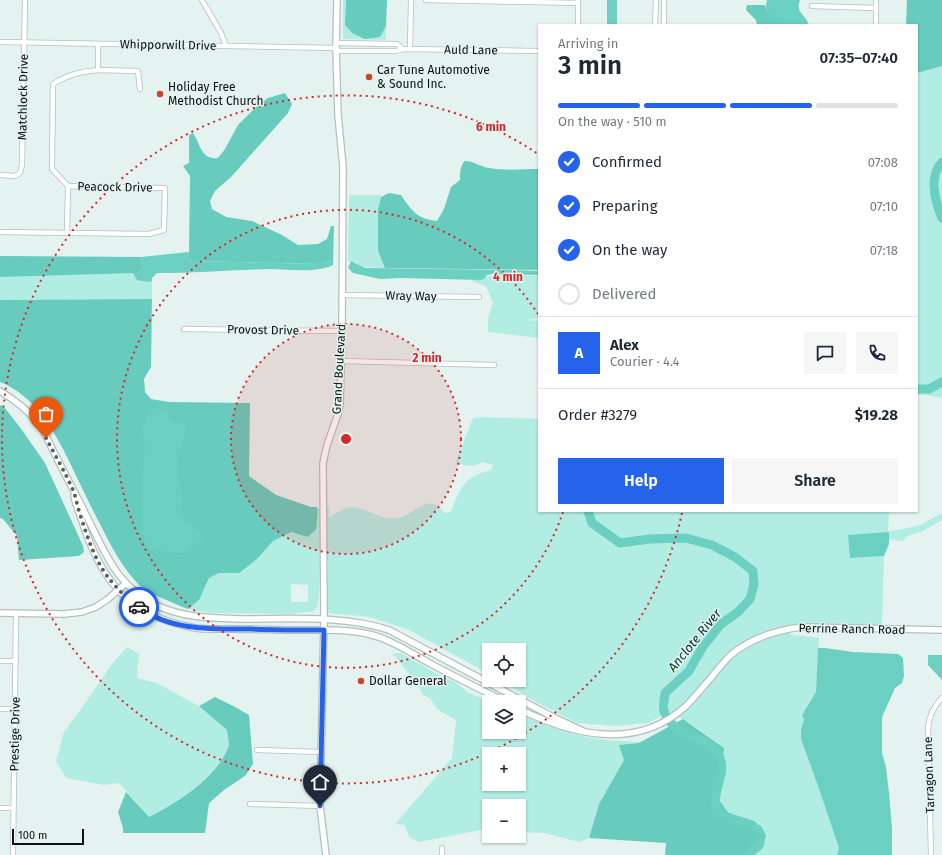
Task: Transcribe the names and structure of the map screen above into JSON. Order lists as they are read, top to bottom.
{
  "streets": {
    "street": [
      "Whipporwill Drive",
      "Auld Lane",
      "Matchlock Drive",
      "Peacock Drive",
      "Wray Way",
      "Provost Drive",
      "Grand Boulevard",
      "Perrine Ranch Road",
      "Prestige Drive",
      "Tarragon Lane"
    ]
  },
  "crossings": [
    ["Whipporwill Drive", "Auld Lane"],
    ["Whipporwill Drive", "Matchlock Drive"],
    ["Whipporwill Drive", "Grand Boulevard"],
    ["Auld Lane", "Grand Boulevard"],
    ["Wray Way", "Grand Boulevard"],
    ["Provost Drive", "Grand Boulevard"],
    ["Grand Boulevard", "Perrine Ranch Road"]
  ],
  "water": ["Anclote River"],
  "places": ["Car Tune Automotive & Sound Inc.", "Holiday Free Methodist Church", "Dollar General"],
  "scale_bar": "100 m",
  "page": {
    "heading": ["3 min", "Arriving in", "07:35–07:40"],
    "panel": [
      "Alex",
      "Courier · 4.4",
      "Order #3279",
      "$19.28"
    ],
    "bar": "On the way · 510 m",
    "list": [
      ["Confirmed", "07:08"],
      ["Preparing", "07:10"],
      ["On the way", "07:18"],
      "Delivered"
    ],
    "round": "A",
    "buttons": ["Help", "Share"],
    "map_buttons": ["+", "−"],
    "scale": "100 m"
  },
  "rings": ["6 min", "4 min", "2 min"]
}
